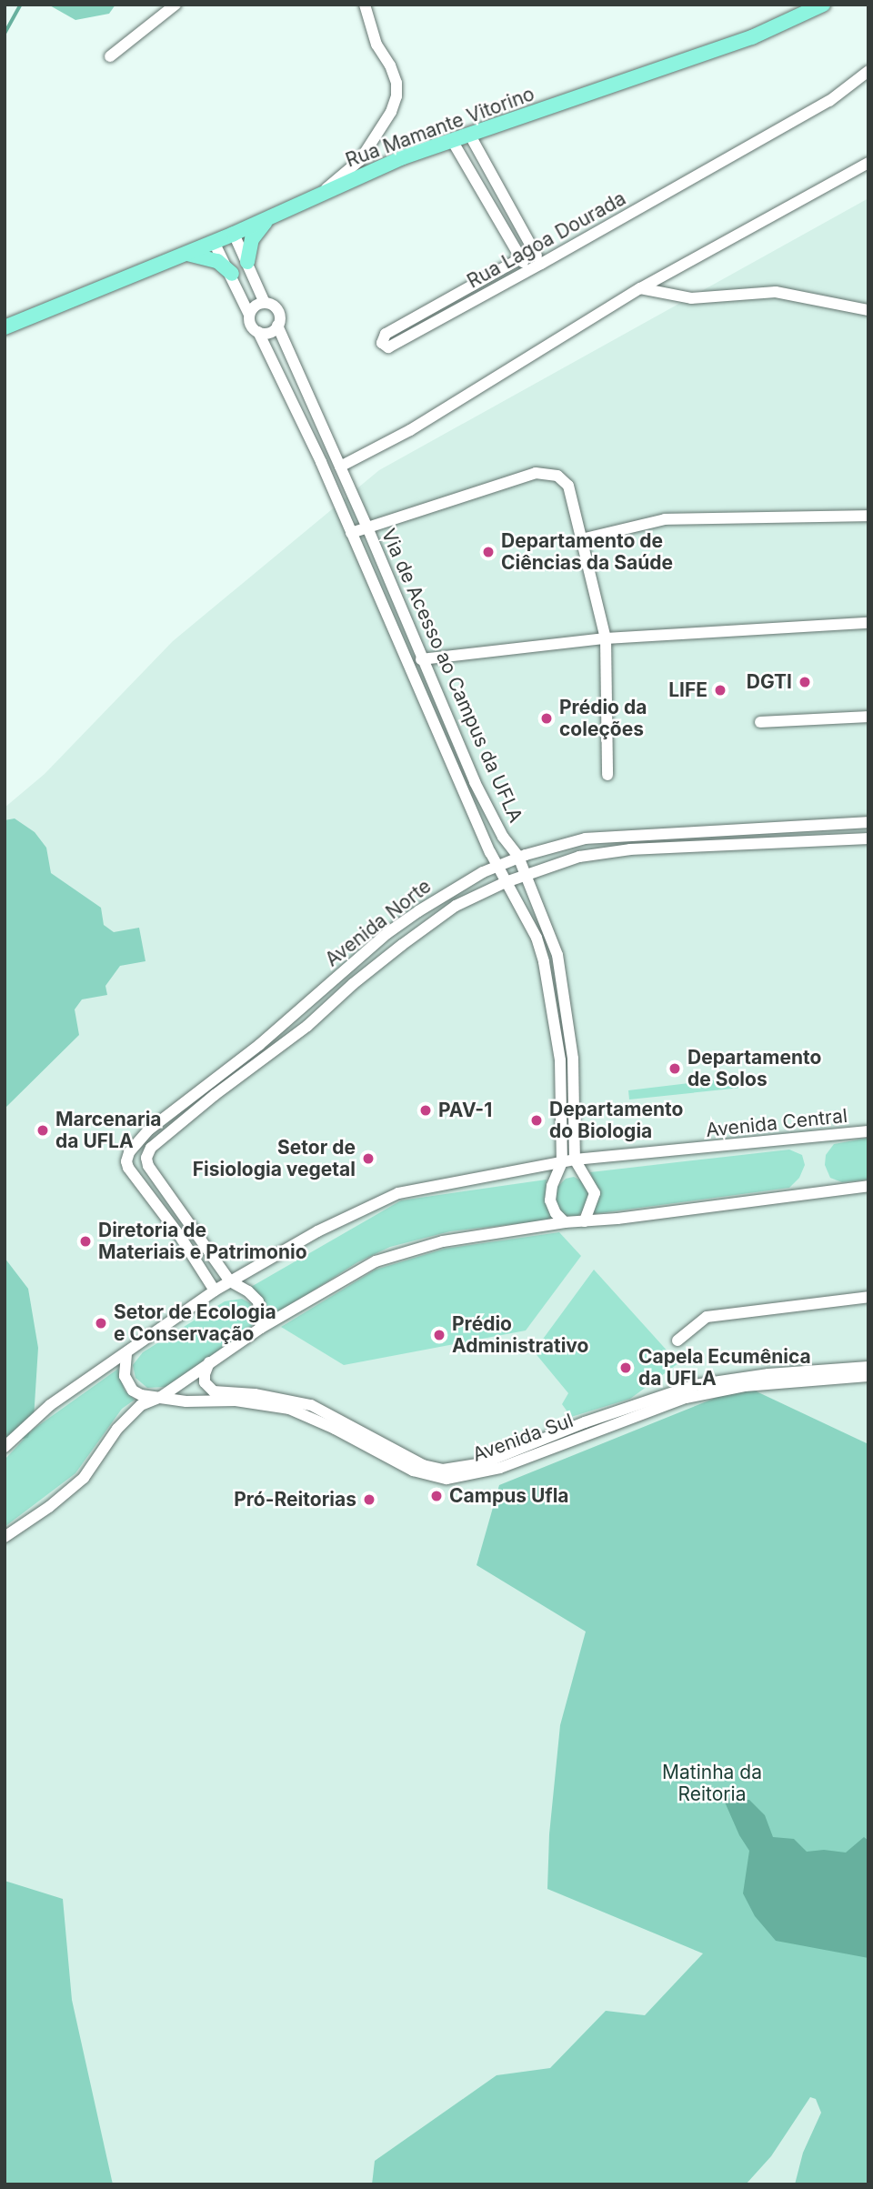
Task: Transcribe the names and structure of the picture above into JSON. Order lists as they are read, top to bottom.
{
  "streets": {
    "main road": ["Rua Mamante Vitorino"],
    "street": [
      "Rua Lagoa Dourada",
      "Via de Acesso ao Campus da UFLA",
      "Avenida Norte",
      "Avenida Central",
      "Avenida Sul"
    ]
  },
  "crossings": [
    ["Via de Acesso ao Campus da UFLA", "Avenida Norte"],
    ["Via de Acesso ao Campus da UFLA", "Avenida Central"],
    ["Avenida Norte", "Avenida Central"],
    ["Avenida Central", "Avenida Sul"]
  ],
  "parks": ["Matinha da Reitoria"],
  "places": [
    "Departamento de Ciências da Saúde",
    "DGTI",
    "LIFE",
    "Prédio da coleções",
    "Departamento de Solos",
    "PAV-1",
    "Departamento do Biologia",
    "Marcenaria da UFLA",
    "Setor de Fisiologia vegetal",
    "Diretoria de Materiais e Patrimonio",
    "Setor de Ecologia e Conservação",
    "Prédio Administrativo",
    "Capela Ecumênica da UFLA",
    "Campus Ufla",
    "Pró-Reitorias"
  ]
}
